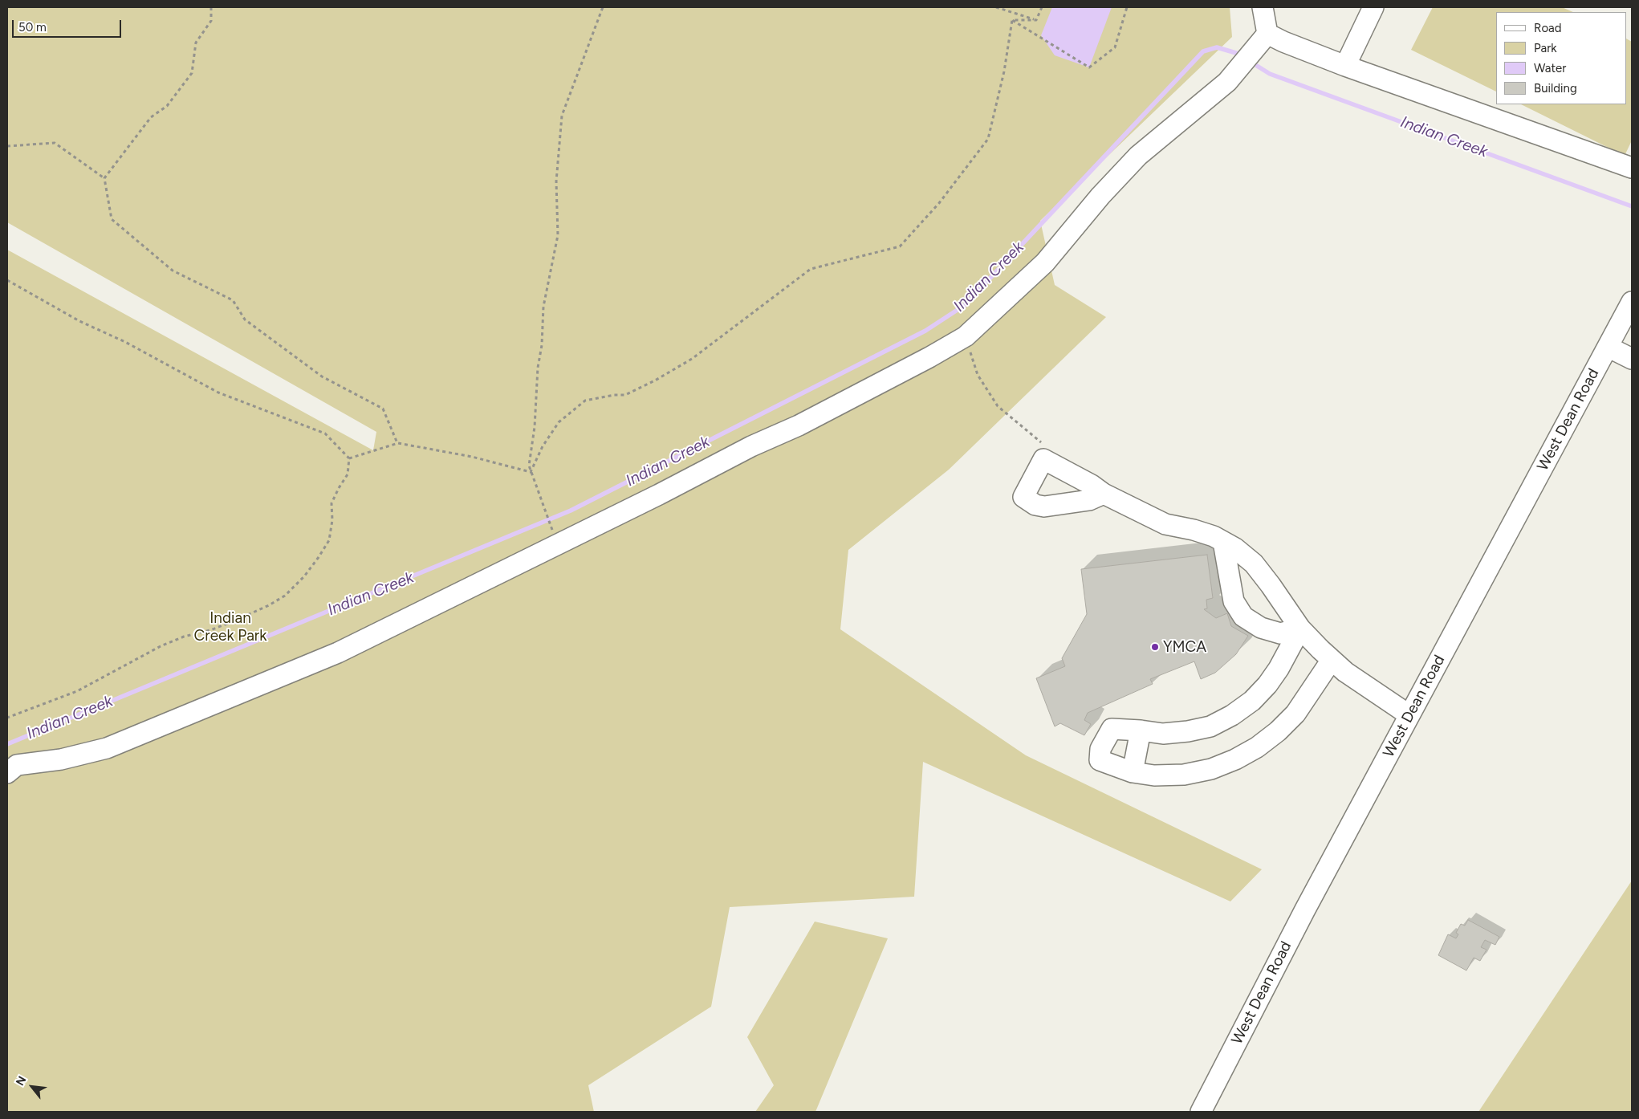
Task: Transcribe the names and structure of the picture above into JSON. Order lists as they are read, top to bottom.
{
  "streets": {
    "street": ["West Dean Road"]
  },
  "water": ["Indian Creek"],
  "parks": ["Indian Creek Park"],
  "places": ["YMCA"],
  "legend": [
    "Road",
    "Park",
    "Water",
    "Building"
  ],
  "scale_bar": "50 m",
  "north": "top left"
}
